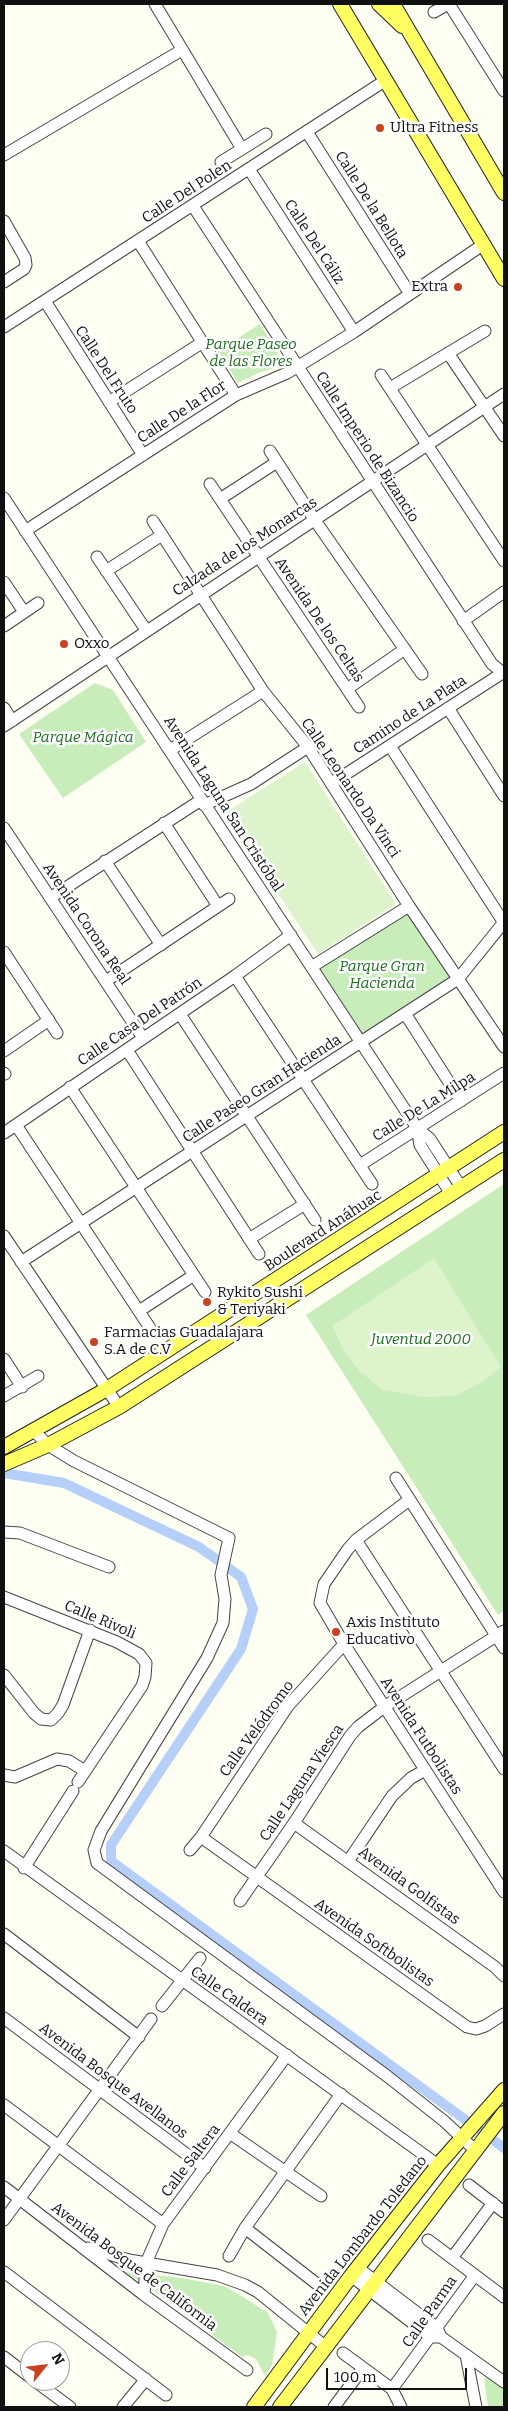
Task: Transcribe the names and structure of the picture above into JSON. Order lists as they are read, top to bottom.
{
  "streets": {
    "main road": ["Boulevard Anáhuac", "Avenida Lombardo Toledano"],
    "street": [
      "Calle Del Polen",
      "Calle De la Bellota",
      "Calle Del Cáliz",
      "Calle Del Fruto",
      "Calle De la Flor",
      "Calle Imperio de Bizancio",
      "Calzada de los Monarcas",
      "Avenida De los Celtas",
      "Camino de La Plata",
      "Calle Leonardo Da Vinci",
      "Avenida Laguna San Cristóbal",
      "Avenida Corona Real",
      "Calle Casa Del Patrón",
      "Calle Paseo Gran Hacienda",
      "Calle De La Milpa",
      "Calle Rivoli",
      "Calle Velódromo",
      "Avenida Futbolistas",
      "Calle Laguna Viesca",
      "Avenida Golfistas",
      "Avenida Softbolistas",
      "Calle Caldera",
      "Avenida Bosque Avellanos",
      "Calle Saltera",
      "Avenida Bosque de California",
      "Calle Parma"
    ]
  },
  "crossings": [
    ["Calle Del Polen", "Calle De la Bellota"],
    ["Calle Del Polen", "Calle Del Cáliz"],
    ["Calle Del Polen", "Calle Del Fruto"],
    ["Calle Del Polen", "Calle Imperio de Bizancio"],
    ["Calle De la Bellota", "Calle De la Flor"],
    ["Calle Del Cáliz", "Calle De la Flor"],
    ["Calle Del Fruto", "Calle De la Flor"],
    ["Calle De la Flor", "Calle Imperio de Bizancio"],
    ["Calle De la Flor", "Avenida Laguna San Cristóbal"],
    ["Calle Imperio de Bizancio", "Calzada de los Monarcas"],
    ["Calle Imperio de Bizancio", "Camino de La Plata"],
    ["Calzada de los Monarcas", "Avenida De los Celtas"],
    ["Calzada de los Monarcas", "Calle Leonardo Da Vinci"],
    ["Calzada de los Monarcas", "Avenida Laguna San Cristóbal"],
    ["Camino de La Plata", "Calle Leonardo Da Vinci"],
    ["Calle Leonardo Da Vinci", "Calle Paseo Gran Hacienda"],
    ["Avenida Laguna San Cristóbal", "Calle Casa Del Patrón"],
    ["Avenida Laguna San Cristóbal", "Calle Paseo Gran Hacienda"],
    ["Avenida Laguna San Cristóbal", "Calle De La Milpa"],
    ["Avenida Laguna San Cristóbal", "Boulevard Anáhuac"],
    ["Avenida Corona Real", "Calle Casa Del Patrón"],
    ["Calle Rivoli", "Calle Caldera"],
    ["Calle Velódromo", "Avenida Futbolistas"],
    ["Avenida Futbolistas", "Calle Laguna Viesca"],
    ["Calle Laguna Viesca", "Avenida Golfistas"],
    ["Calle Laguna Viesca", "Avenida Softbolistas"],
    ["Calle Caldera", "Calle Saltera"],
    ["Calle Caldera", "Avenida Lombardo Toledano"],
    ["Avenida Bosque Avellanos", "Calle Saltera"],
    ["Calle Saltera", "Avenida Bosque de California"]
  ],
  "parks": [
    "Parque Paseo de las Flores",
    "Parque Mágica",
    "Parque Gran Hacienda",
    "Juventud 2000"
  ],
  "places": [
    "Ultra Fitness",
    "Extra",
    "Oxxo",
    "Rykito Sushi & Teriyaki",
    "Farmacias Guadalajara S.A de C.V",
    "Axis Instituto Educativo"
  ],
  "scale_bar": "100 m",
  "north": "top right"
}
